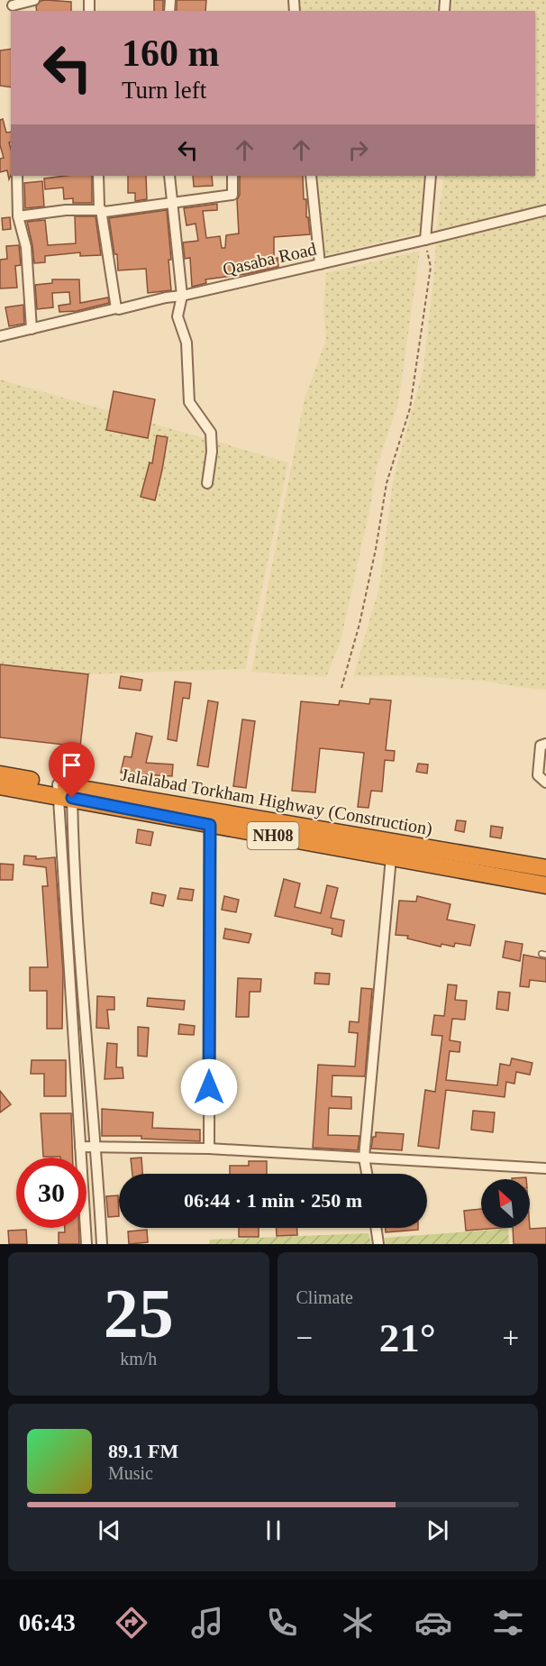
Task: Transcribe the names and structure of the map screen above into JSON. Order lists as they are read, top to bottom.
{
  "streets": {
    "highway": ["Jalalabad Torkham Highway (Construction)", "NH08"],
    "street": ["Qasaba Road"]
  },
  "crossings": [
    ["Jalalabad Torkham Highway (Construction)", "NH08"]
  ],
  "north": "top left",
  "page": {
    "turn": ["160 m", "Turn left"],
    "limit": "30",
    "trip": "06:44 · 1 min · 250 m",
    "tile": [
      ["25", "km/h"],
      "Climate"
    ],
    "heat": ["−", "21°", "+"],
    "song": ["89.1 FM", "Music"],
    "tabs": "06:43"
  }
}
